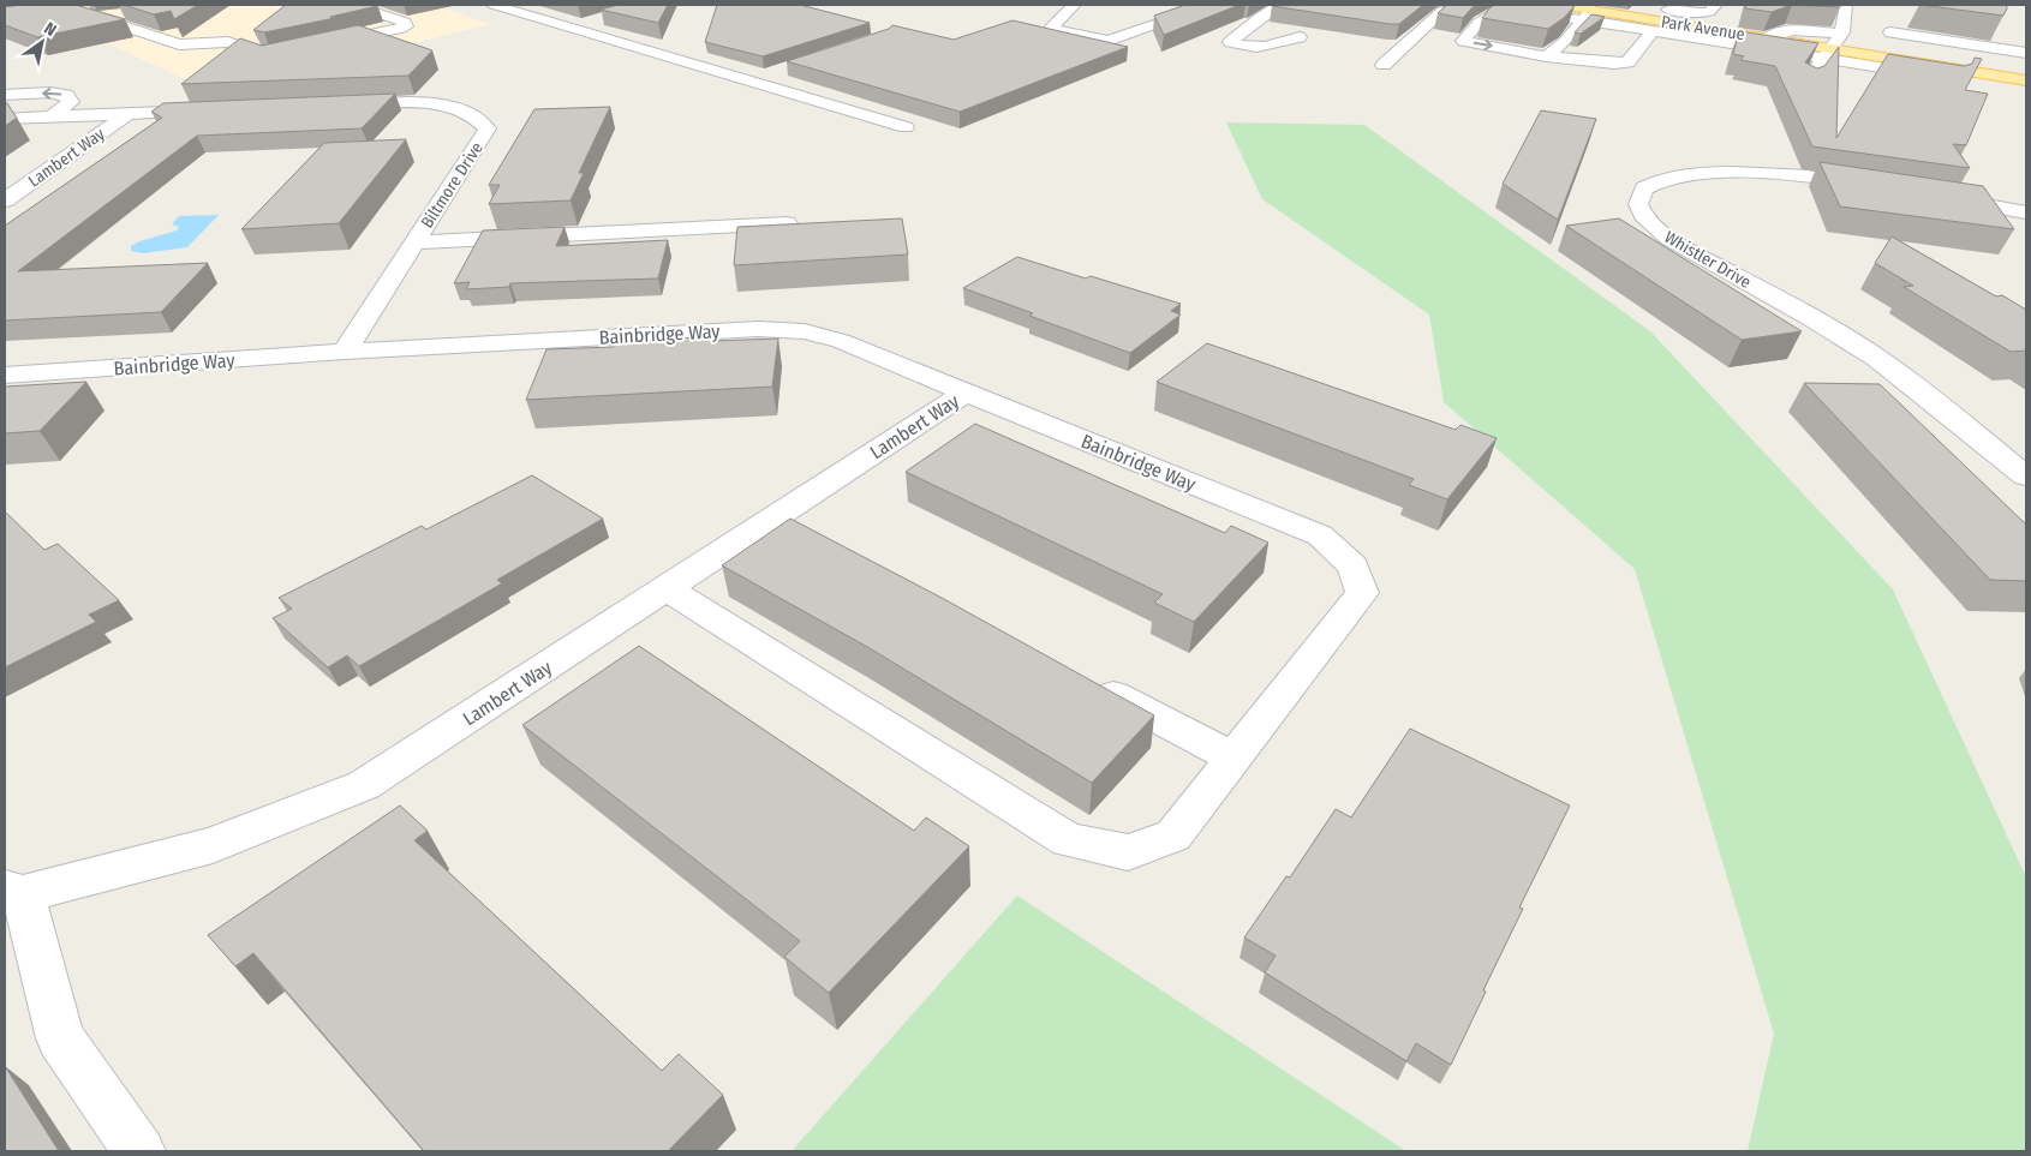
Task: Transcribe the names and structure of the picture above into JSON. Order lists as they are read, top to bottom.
{
  "streets": {
    "main road": ["Park Avenue"],
    "street": [
      "Lambert Way",
      "Biltmore Drive",
      "Whistler Drive",
      "Bainbridge Way"
    ]
  },
  "crossings": [
    ["Lambert Way", "Bainbridge Way"],
    ["Biltmore Drive", "Bainbridge Way"]
  ],
  "north": "top right"
}
